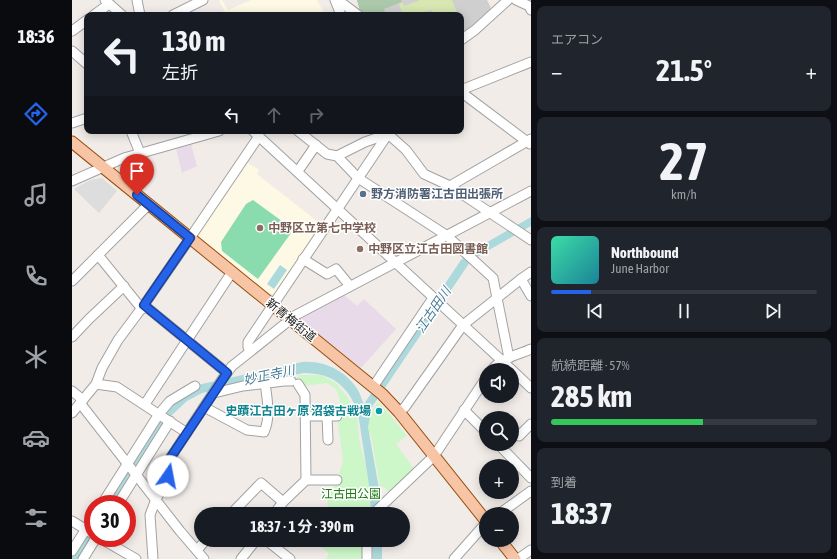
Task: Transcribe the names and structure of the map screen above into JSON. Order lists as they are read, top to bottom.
{
  "streets": {
    "main road": ["新青梅街道"]
  },
  "water": ["江古田川", "妙正寺川"],
  "parks": ["江古田公園"],
  "places": [
    "野方消防署江古田出張所",
    "中野区立第七中学校",
    "中野区立江古田図書館",
    "史蹟江古田ヶ原 沼袋古戦場"
  ],
  "page": {
    "tabs": "18:36",
    "tile": [
      "エアコン",
      ["27", "km/h"],
      ["航続距離 · 57%", "285 km"],
      ["到着", "18:37"]
    ],
    "turn": ["130 m", "左折"],
    "heat": ["−", "21.5°", "+"],
    "song": ["Northbound", "June Harbor"],
    "map_buttons": ["+", "−"],
    "limit": "30",
    "trip": "18:37 · 1 分 · 390 m"
  }
}
